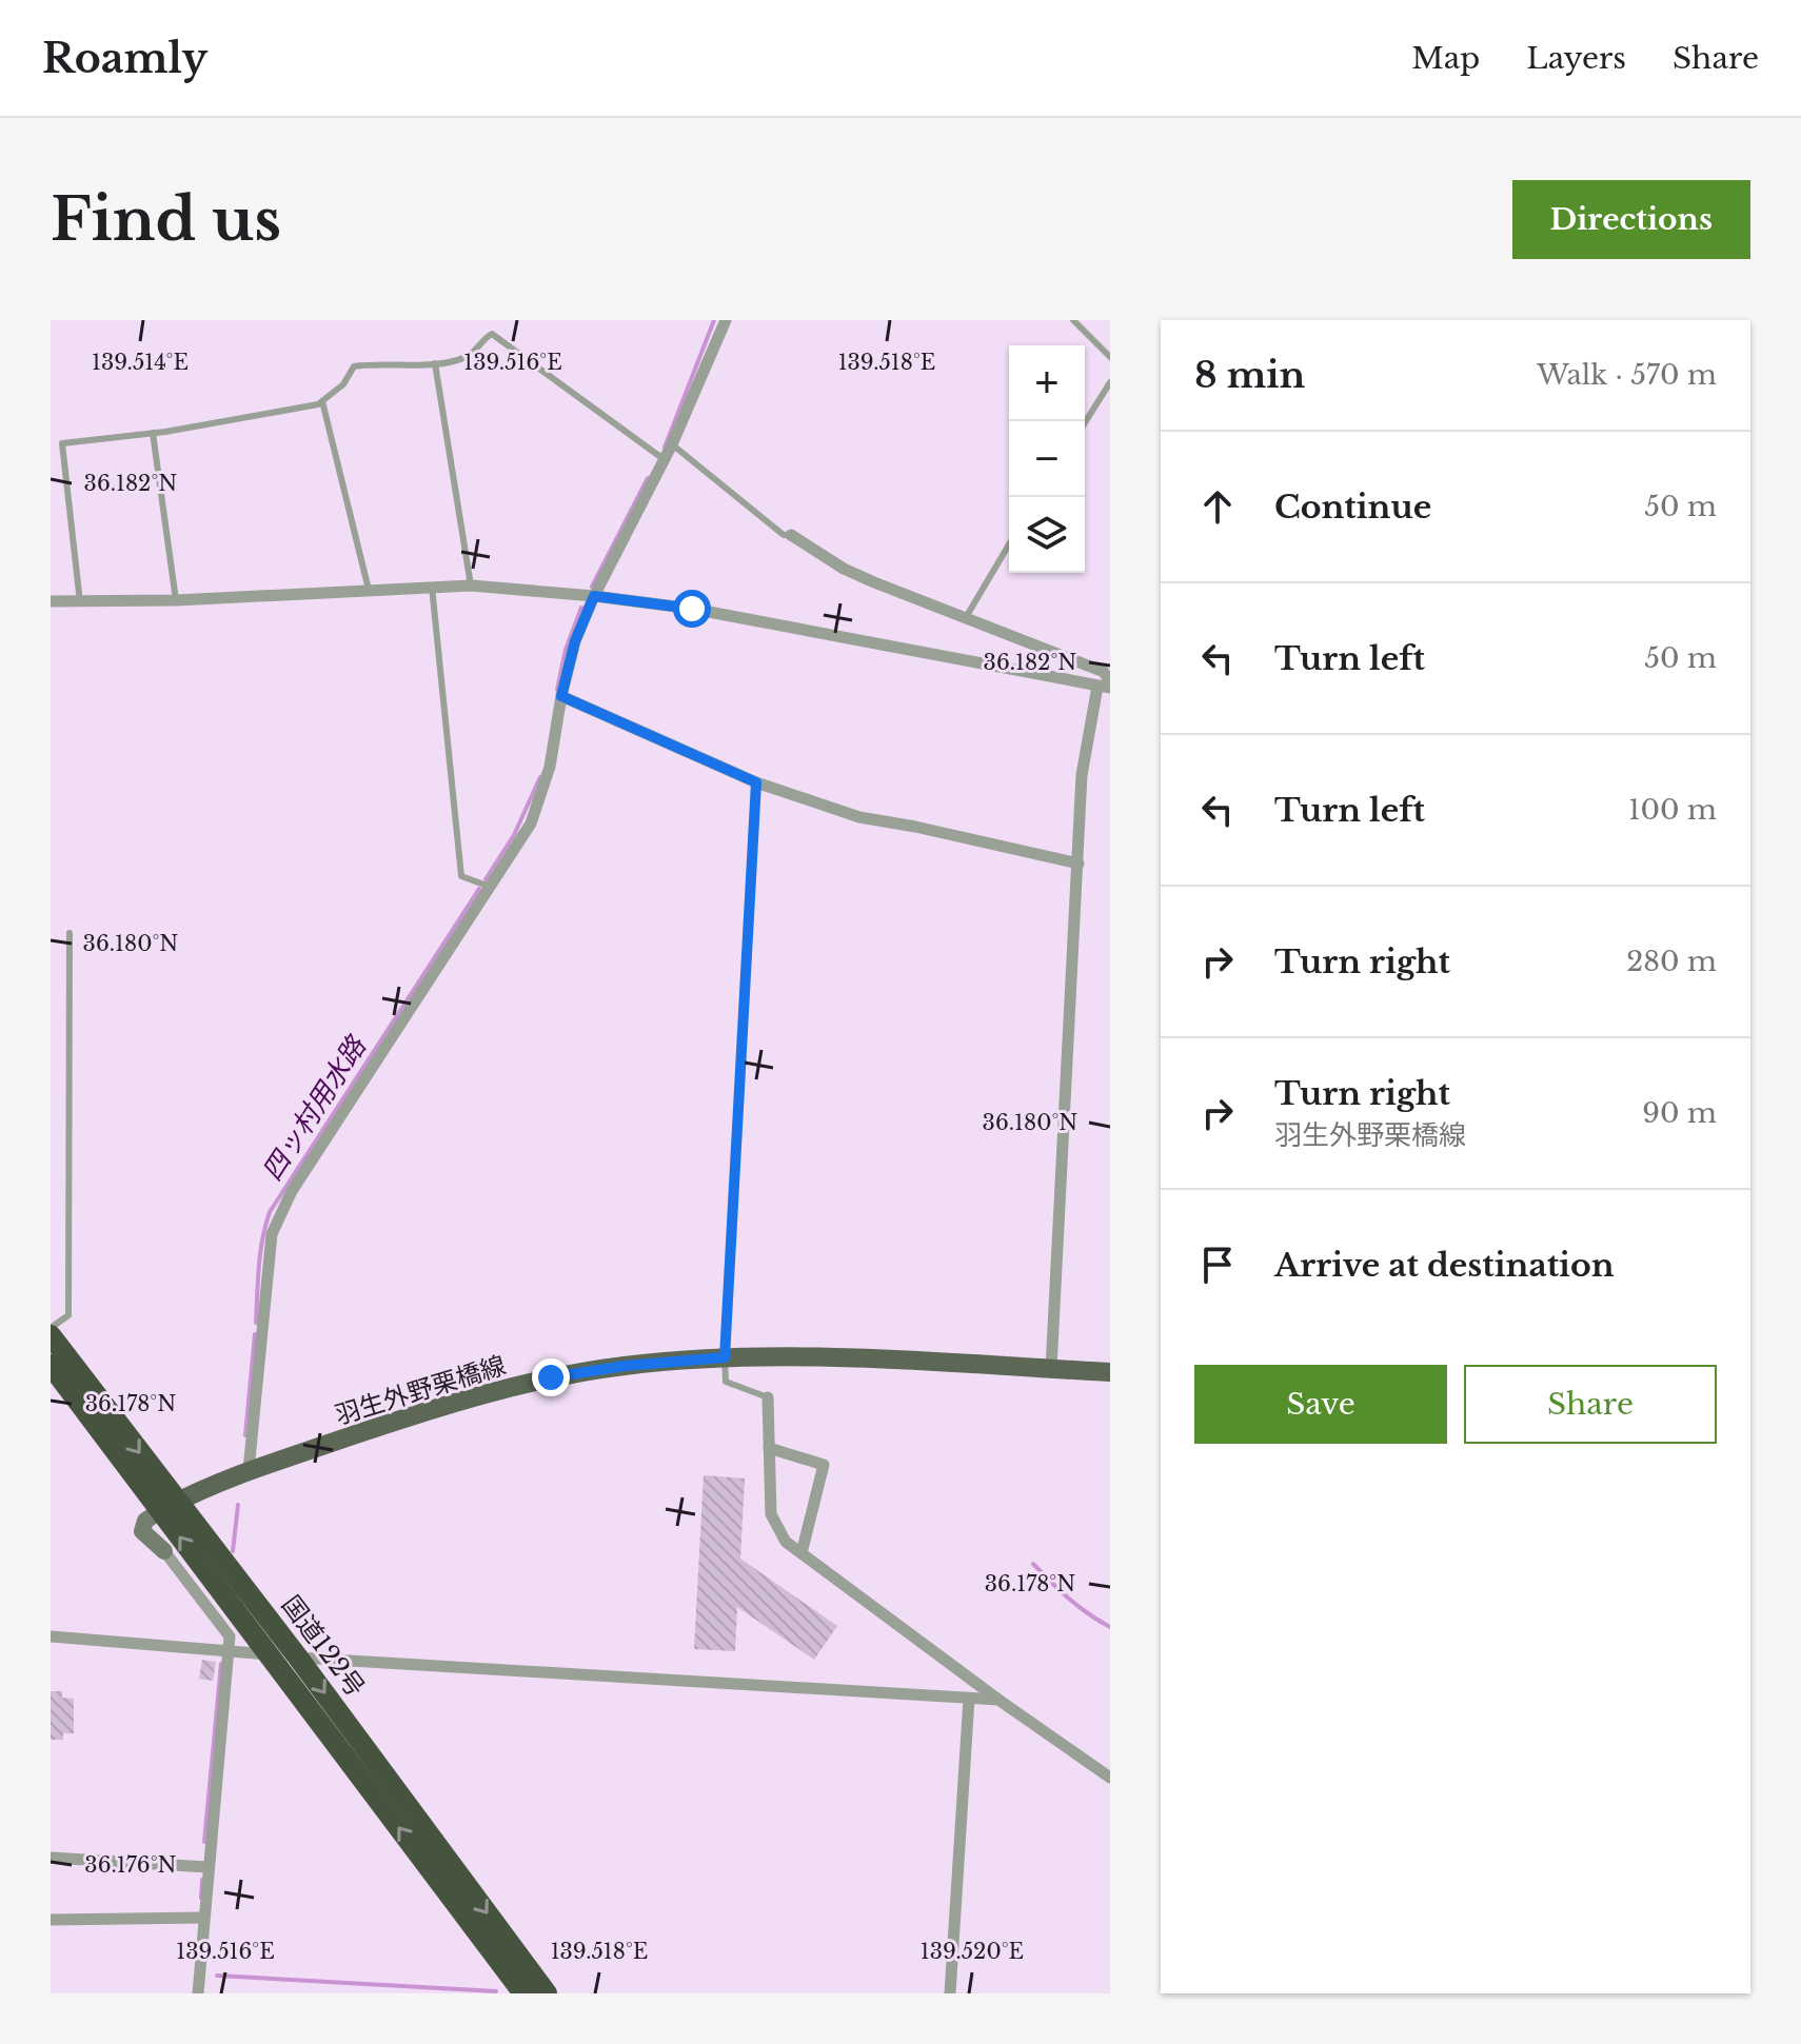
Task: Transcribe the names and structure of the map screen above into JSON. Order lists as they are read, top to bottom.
{
  "streets": {
    "highway": ["国道122号"],
    "main road": ["羽生外野栗橋線"]
  },
  "crossings": [
    ["羽生外野栗橋線", "国道122号"]
  ],
  "water": ["四ッ村用水路"],
  "page": {
    "header": "Roamly",
    "nav": ["Map", "Layers", "Share"],
    "buttons": [
      "Directions",
      ["Save", "Share"]
    ],
    "title": "Find us",
    "heading": ["8 min", "Walk · 570 m"],
    "map_buttons": ["+", "−"],
    "list": [
      ["Continue", "50 m"],
      ["Turn left", "50 m"],
      ["Turn left", "100 m"],
      ["Turn right", "280 m"],
      ["Turn right", "羽生外野栗橋線", "90 m"],
      "Arrive at destination"
    ]
  },
  "coordinates": [
    "139.514°E",
    "139.516°E",
    "139.518°E",
    "36.182°N",
    "36.180°N",
    "36.178°N",
    "36.176°N",
    "139.520°E"
  ]
}
